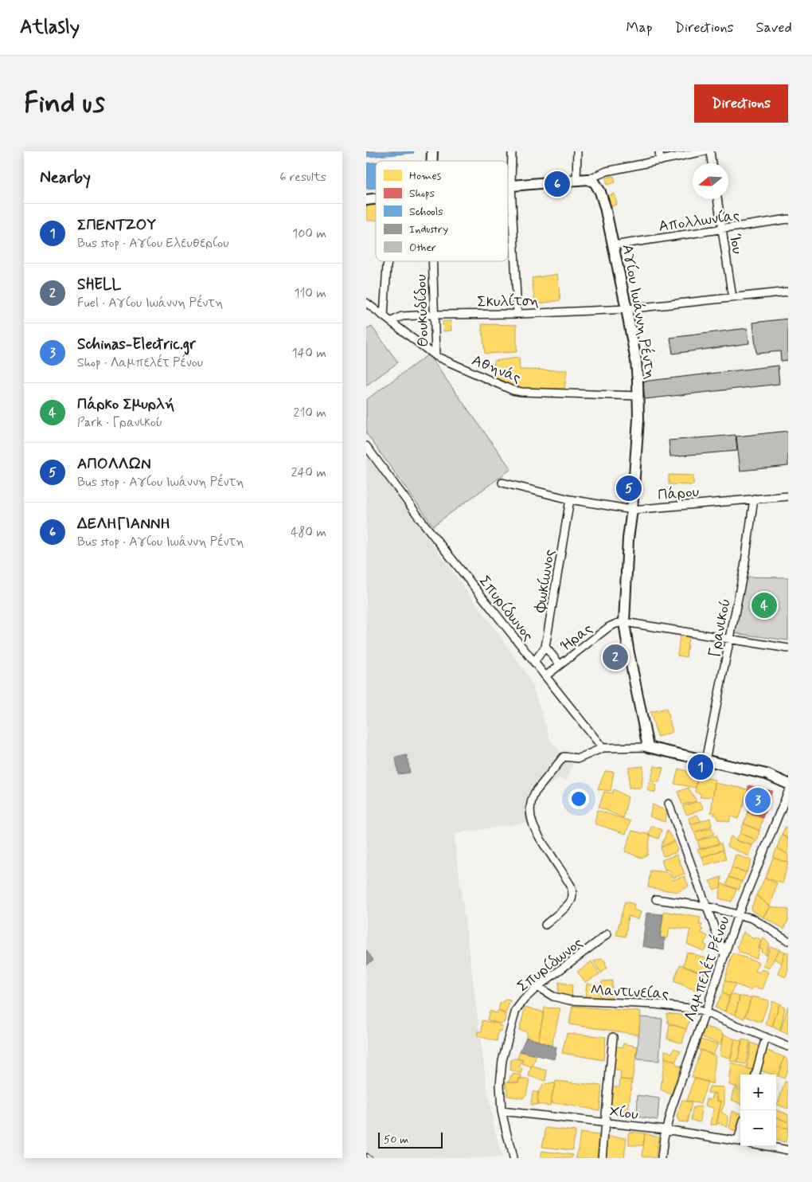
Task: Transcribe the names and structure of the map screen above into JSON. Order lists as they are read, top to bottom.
{
  "streets": {
    "street": [
      "Απολλωνίας",
      "Ίου",
      "Σκυλίτση",
      "Θουκυδίδου",
      "Αγίου Ιωάννη Ρέντη",
      "Αθηνάς",
      "Πάρου",
      "Φωκίωνος",
      "Σπυρίδωνος",
      "Γρανικού",
      "Ήρας",
      "Λαμπελέτ Ρένου",
      "Μαντινείας",
      "Χίου"
    ]
  },
  "crossings": [
    ["Απολλωνίας", "Ίου"],
    ["Απολλωνίας", "Αγίου Ιωάννη Ρέντη"],
    ["Ίου", "Σκυλίτση"],
    ["Σκυλίτση", "Θουκυδίδου"],
    ["Σκυλίτση", "Αγίου Ιωάννη Ρέντη"],
    ["Σκυλίτση", "Αθηνάς"],
    ["Θουκυδίδου", "Αθηνάς"],
    ["Αγίου Ιωάννη Ρέντη", "Αθηνάς"],
    ["Αγίου Ιωάννη Ρέντη", "Πάρου"],
    ["Αγίου Ιωάννη Ρέντη", "Ήρας"],
    ["Πάρου", "Φωκίωνος"],
    ["Πάρου", "Γρανικού"],
    ["Φωκίωνος", "Σπυρίδωνος"],
    ["Σπυρίδωνος", "Ήρας"],
    ["Σπυρίδωνος", "Μαντινείας"],
    ["Σπυρίδωνος", "Χίου"],
    ["Λαμπελέτ Ρένου", "Μαντινείας"],
    ["Λαμπελέτ Ρένου", "Χίου"]
  ],
  "legend": [
    "Homes",
    "Shops",
    "Schools",
    "Industry",
    "Other"
  ],
  "scale_bar": "50 m",
  "north": "left",
  "page": {
    "header": "Atlasly",
    "nav": ["Map", "Directions", "Saved"],
    "buttons": "Directions",
    "title": "Find us",
    "heading": ["Nearby", "6 results"],
    "pins": [
      "6",
      "5",
      "4",
      "2",
      "1",
      "3"
    ],
    "list": [
      {
        "mark": "1",
        "name": "ΣΠΕΝΤΖΟΥ",
        "note": "Bus stop · Αγίου Ελευθερίου",
        "value": "100 m"
      },
      {
        "mark": "2",
        "name": "SHELL",
        "note": "Fuel · Αγίου Ιωάννη Ρέντη",
        "value": "110 m"
      },
      {
        "mark": "3",
        "name": "Schinas-Electric.gr",
        "note": "Shop · Λαμπελέτ Ρένου",
        "value": "140 m"
      },
      {
        "mark": "4",
        "name": "Πάρκο Σµυρλή",
        "note": "Park · Γρανικού",
        "value": "210 m"
      },
      {
        "mark": "5",
        "name": "ΑΠΟΛΛΩΝ",
        "note": "Bus stop · Αγίου Ιωάννη Ρέντη",
        "value": "240 m"
      },
      {
        "mark": "6",
        "name": "ΔΕΛΗΓΙΑΝΝΗ",
        "note": "Bus stop · Αγίου Ιωάννη Ρέντη",
        "value": "480 m"
      }
    ],
    "map_buttons": ["+", "−"],
    "scale": "50 m"
  }
}
